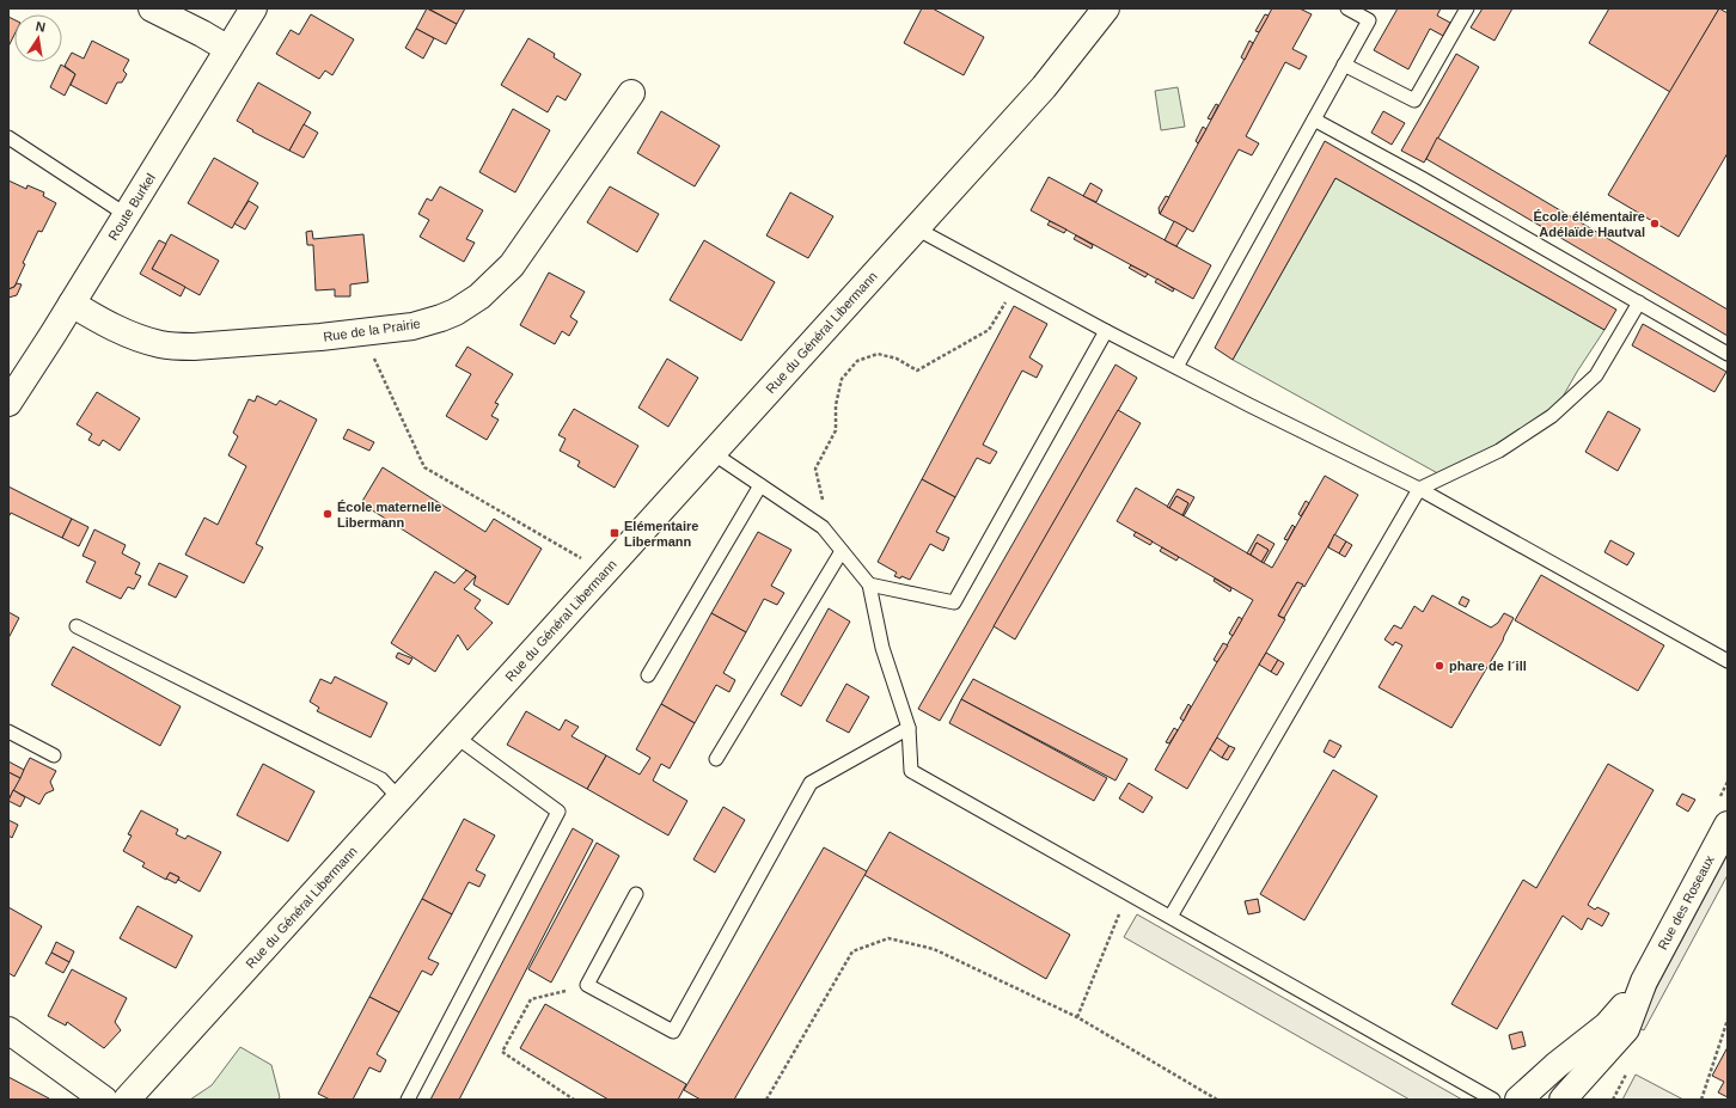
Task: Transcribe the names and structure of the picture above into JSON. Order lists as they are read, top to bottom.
{
  "streets": {
    "street": [
      "Route Burkel",
      "Rue de la Prairie",
      "Rue du Général Libermann",
      "Rue des Roseaux"
    ]
  },
  "crossings": [
    ["Route Burkel", "Rue de la Prairie"]
  ],
  "places": {
    "other": ["École élémentaire Adélaïde Hautval", "École maternelle Libermann", "phare de l´ill"],
    "transit": ["Elémentaire Libermann"]
  },
  "north": "top"
}
